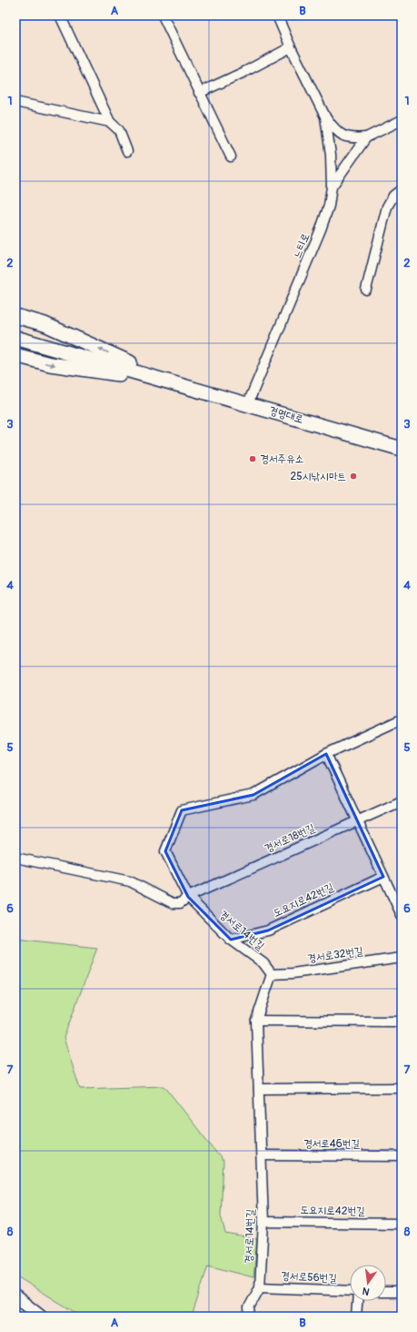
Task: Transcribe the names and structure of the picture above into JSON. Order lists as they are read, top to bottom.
{
  "streets": {
    "main road": ["경명대로"],
    "street": [
      "느티로",
      "경서로18번길",
      "도요지로42번길",
      "경서로14번길",
      "경서로32번길",
      "경서로46번길",
      "경서로56번길"
    ]
  },
  "crossings": [
    ["느티로", "경명대로"],
    ["경서로18번길", "경서로14번길"],
    ["도요지로42번길", "경서로14번길"],
    ["경서로14번길", "경서로32번길"],
    ["경서로14번길", "경서로46번길"],
    ["경서로14번길", "경서로56번길"]
  ],
  "places": ["경서주유소", "25시낚시마트"],
  "north": "bottom",
  "grid": {
    "columns": ["A", "B"],
    "rows": [
      "1",
      "2",
      "3",
      "4",
      "5",
      "6",
      "7",
      "8"
    ]
  }
}
